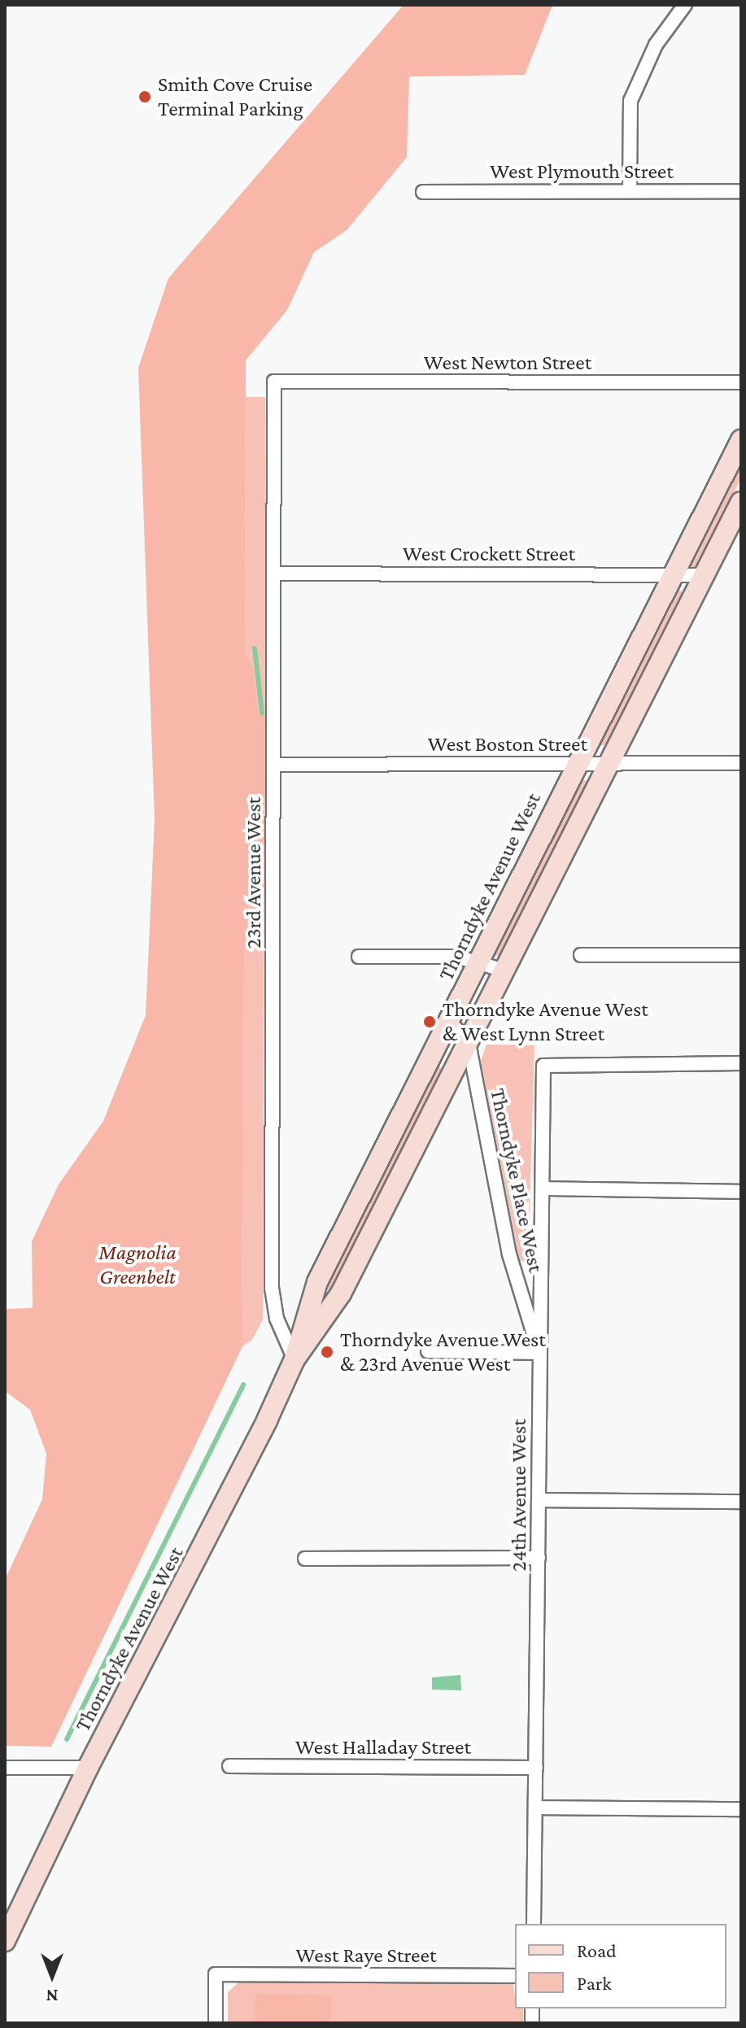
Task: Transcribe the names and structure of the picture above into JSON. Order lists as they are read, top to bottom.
{
  "streets": {
    "main road": ["Thorndyke Avenue West"],
    "street": [
      "West Plymouth Street",
      "West Newton Street",
      "West Crockett Street",
      "West Boston Street",
      "23rd Avenue West",
      "Thorndyke Place West",
      "24th Avenue West",
      "West Halladay Street",
      "West Raye Street"
    ]
  },
  "crossings": [
    ["West Newton Street", "23rd Avenue West"],
    ["West Crockett Street", "23rd Avenue West"],
    ["West Crockett Street", "Thorndyke Avenue West"],
    ["West Boston Street", "23rd Avenue West"],
    ["West Boston Street", "Thorndyke Avenue West"],
    ["23rd Avenue West", "Thorndyke Avenue West"],
    ["Thorndyke Avenue West", "Thorndyke Place West"],
    ["Thorndyke Place West", "24th Avenue West"],
    ["24th Avenue West", "West Halladay Street"]
  ],
  "parks": ["Magnolia Greenbelt"],
  "places": ["Smith Cove Cruise Terminal Parking", "Thorndyke Avenue West & West Lynn Street", "Thorndyke Avenue West & 23rd Avenue West"],
  "legend": ["Road", "Park"],
  "north": "bottom"
}
